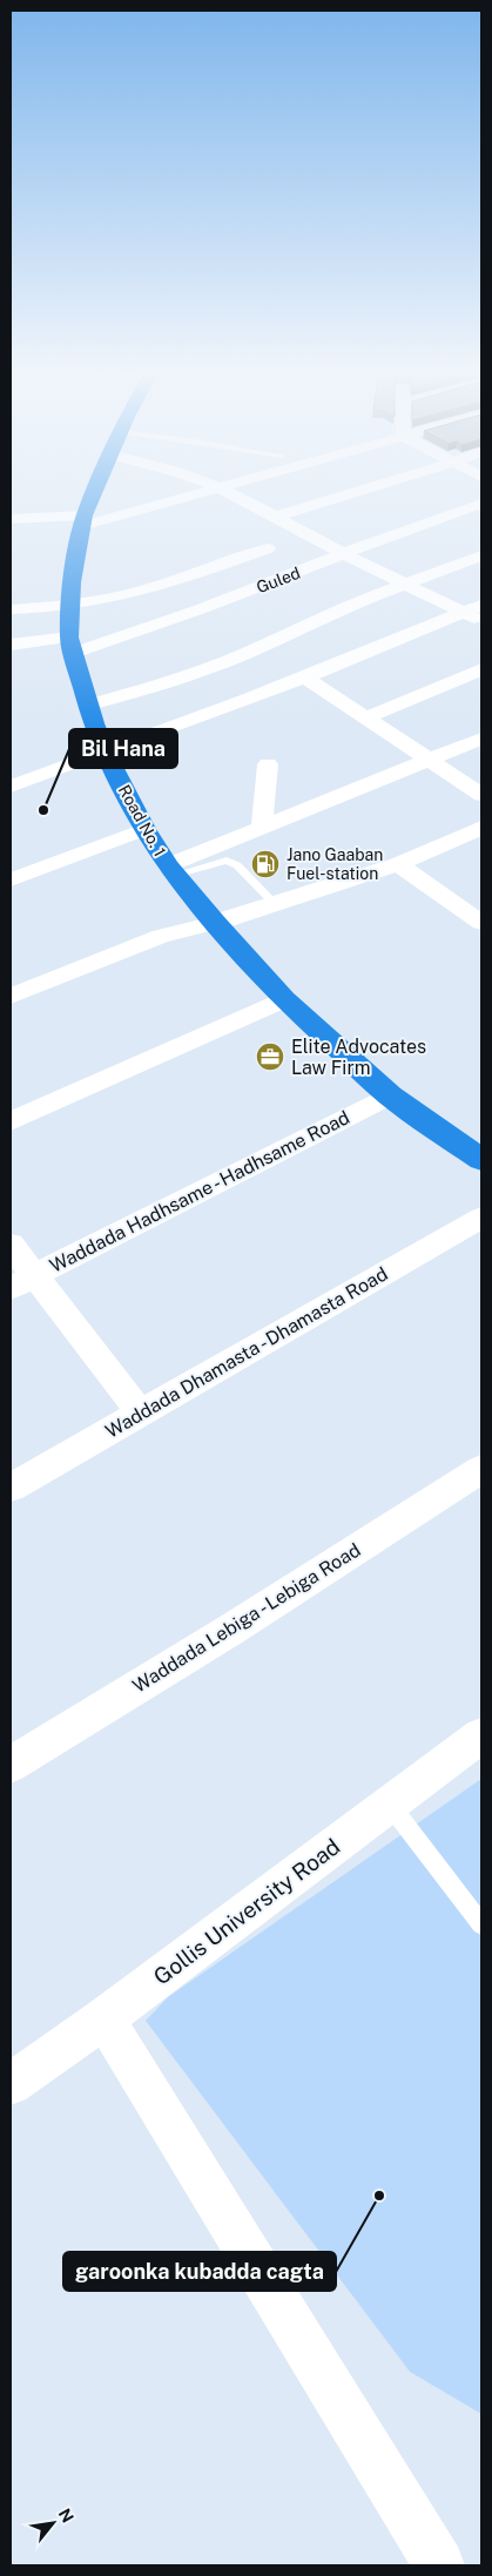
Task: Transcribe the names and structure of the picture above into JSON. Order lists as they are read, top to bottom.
{
  "streets": {
    "highway": ["Road No. 1"],
    "street": [
      "Guled",
      "Waddada Hadhsame - Hadhsame Road",
      "Waddada Dhamasta - Dhamasta Road",
      "Waddada Lebiga - Lebiga Road",
      "Gollis University Road"
    ]
  },
  "crossings": [
    ["Guled", "Road No. 1"],
    ["Road No. 1", "Waddada Hadhsame - Hadhsame Road"]
  ],
  "places": {
    "other": ["Bil Hana", "garoonka kubadda cagta"],
    "fuel station": ["Jano Gaaban Fuel-station"],
    "office": ["Elite Advocates Law Firm"]
  },
  "north": "top right"
}
